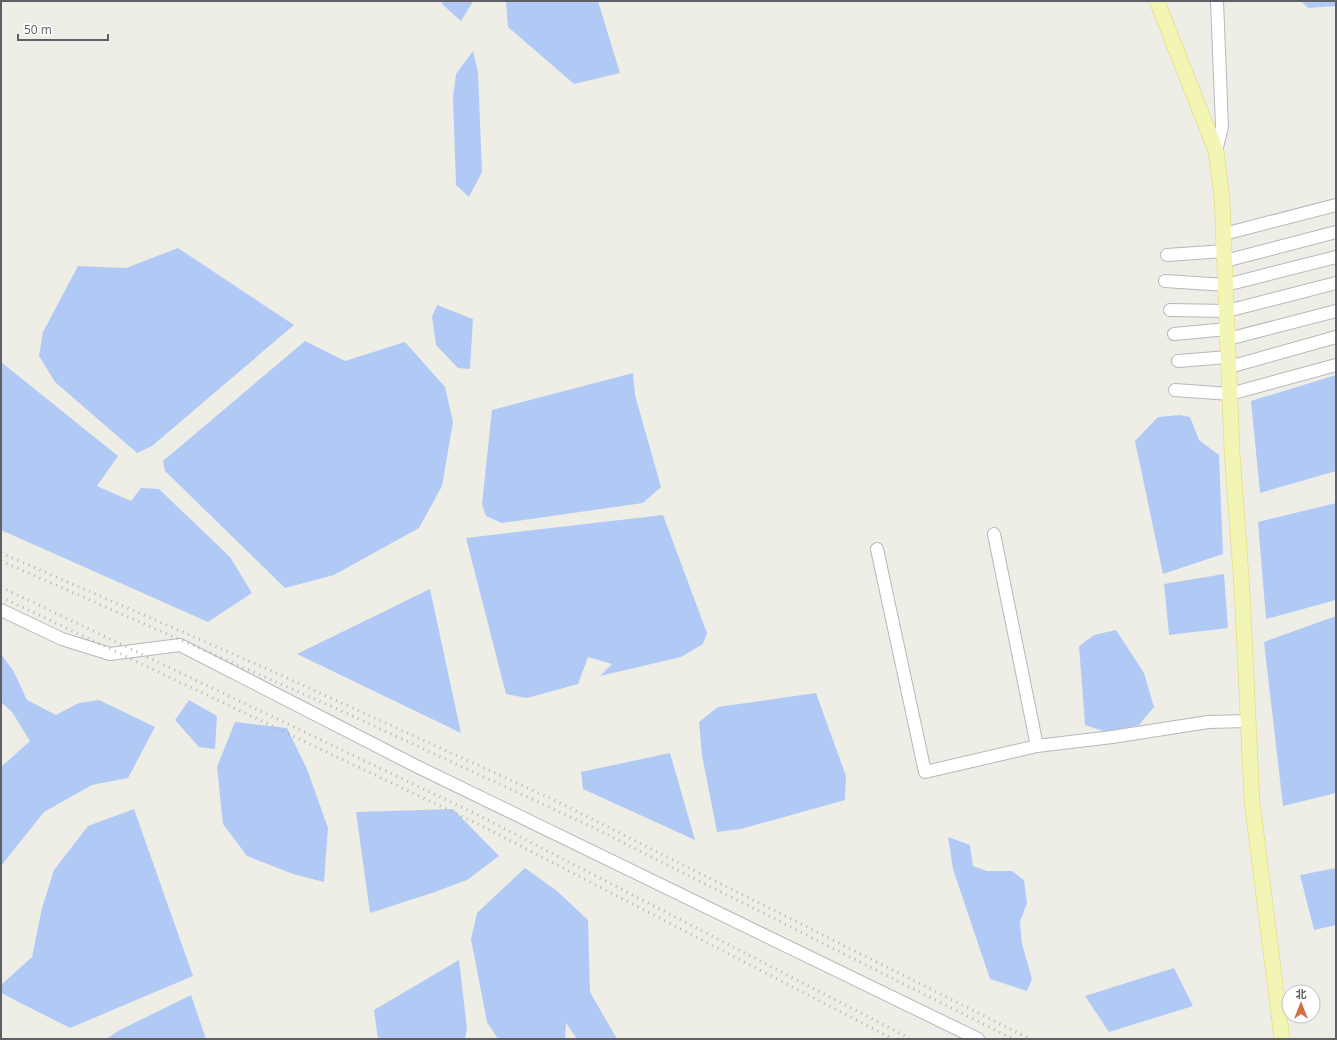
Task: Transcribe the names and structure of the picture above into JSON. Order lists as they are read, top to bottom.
{
  "scale_bar": "50 m",
  "north": "top"
}
